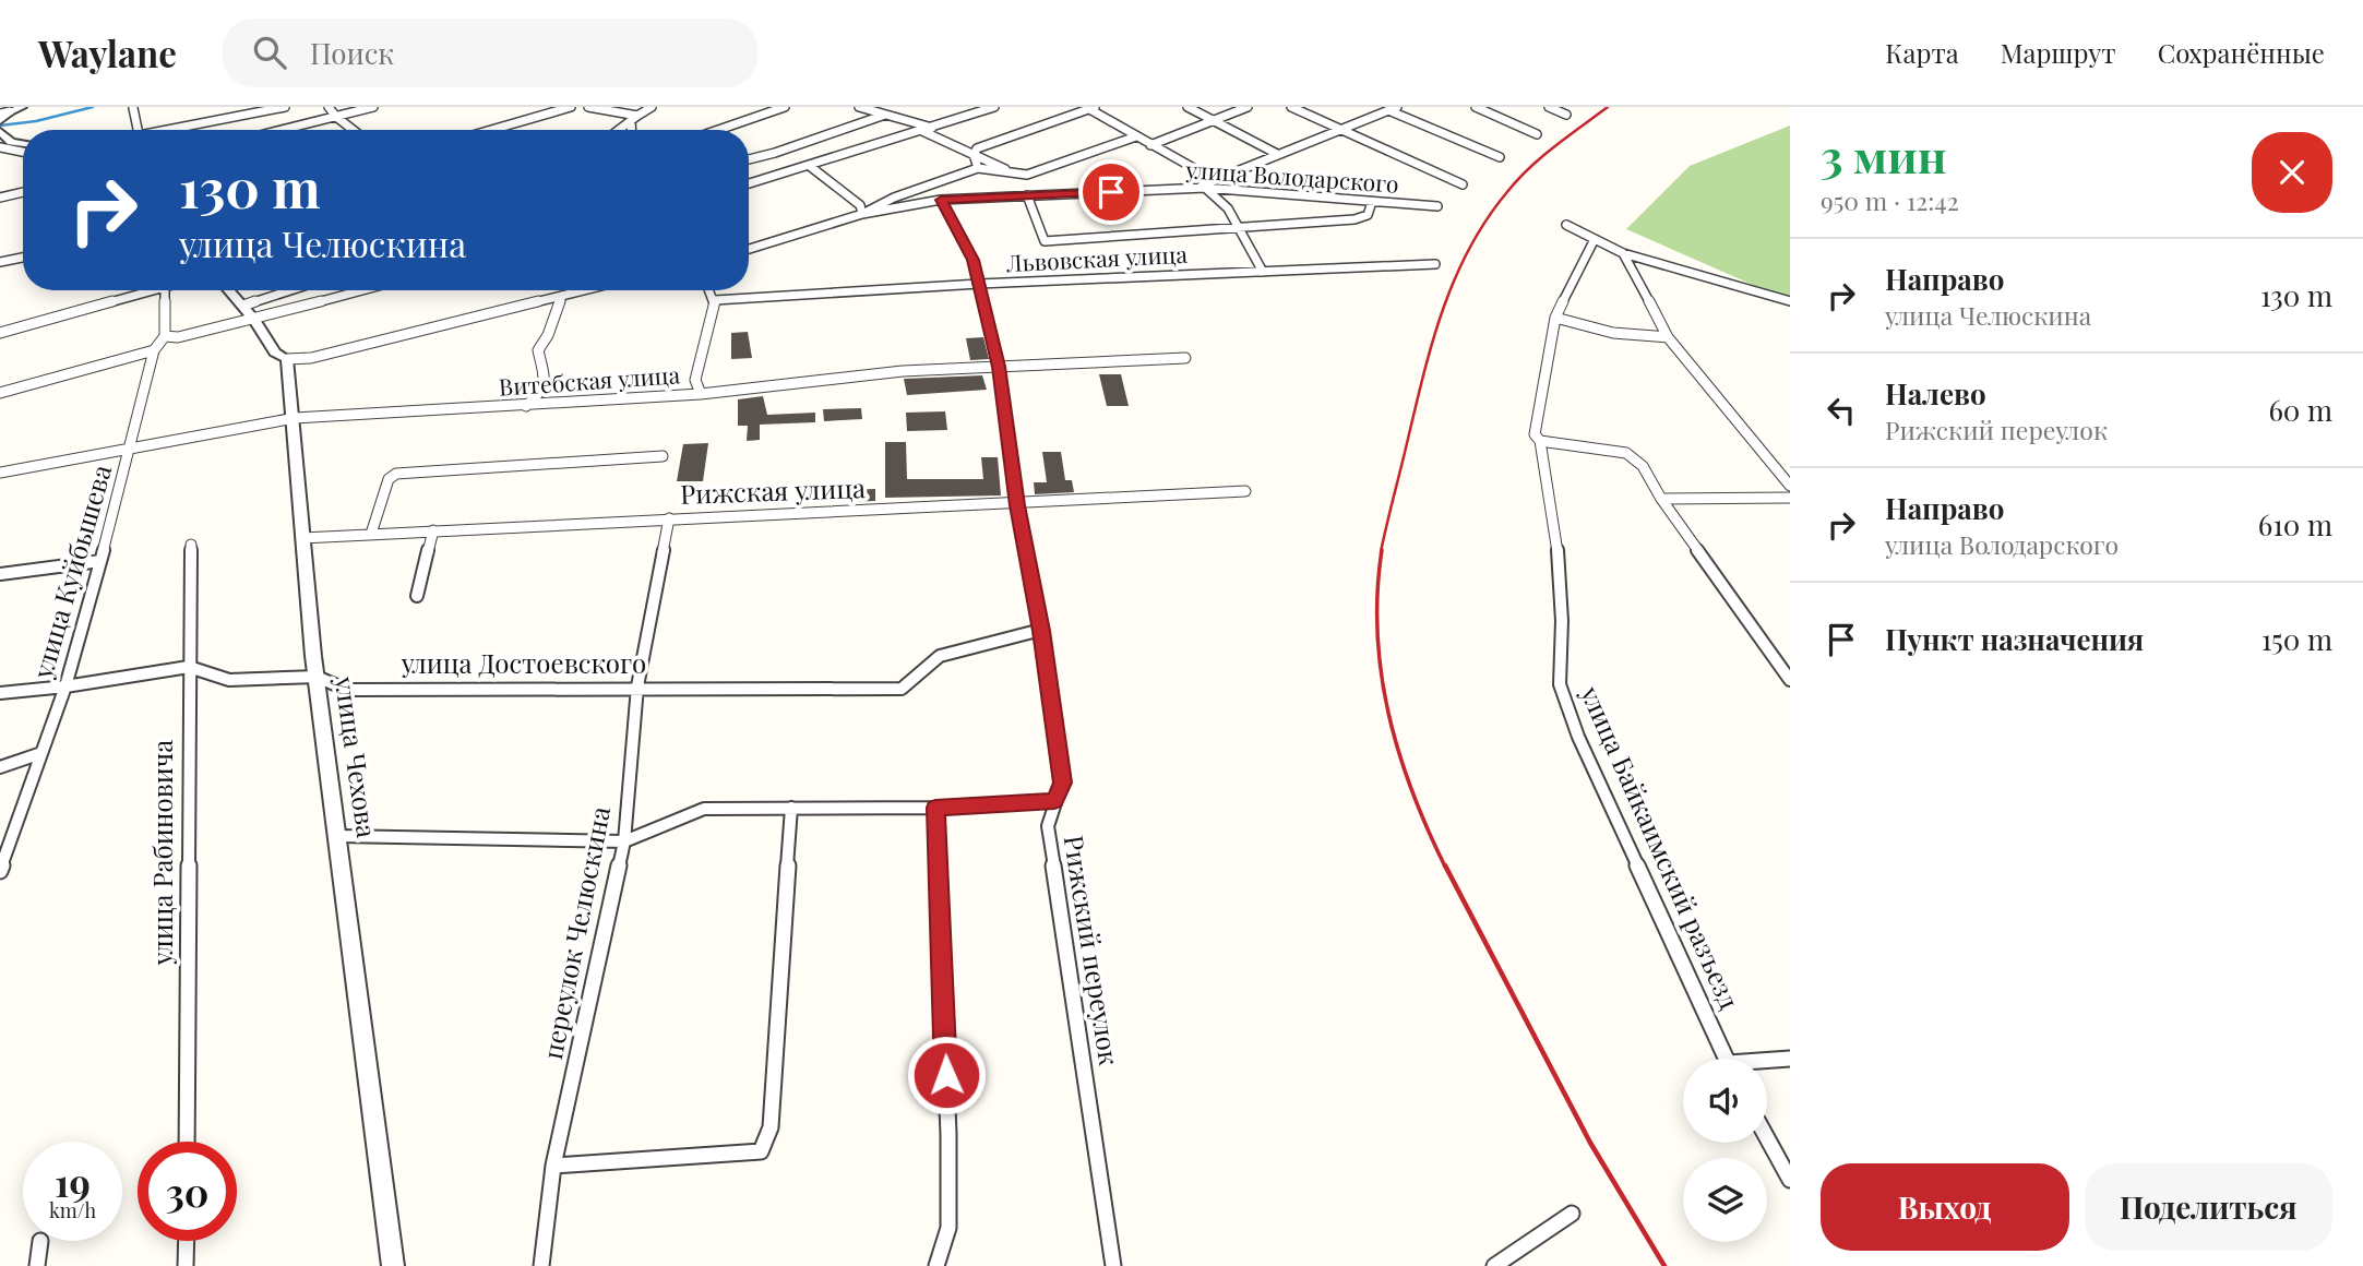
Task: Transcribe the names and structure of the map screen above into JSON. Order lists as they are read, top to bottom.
{
  "streets": {
    "street": [
      "улица Володарского",
      "Львовская улица",
      "Витебская улица",
      "Рижская улица",
      "улица Куйбышева",
      "улица Достоевского",
      "улица Чехова",
      "улица Байкаимский разъезд",
      "улица Рабиновича",
      "переулок Челюскина",
      "Рижский переулок"
    ]
  },
  "crossings": [
    ["улица Володарского", "Рижский переулок"],
    ["Львовская улица", "Рижский переулок"],
    ["Витебская улица", "улица Куйбышева"],
    ["Витебская улица", "улица Чехова"],
    ["Витебская улица", "Рижский переулок"],
    ["Рижская улица", "улица Чехова"],
    ["Рижская улица", "переулок Челюскина"],
    ["Рижская улица", "Рижский переулок"],
    ["улица Куйбышева", "улица Достоевского"],
    ["улица Достоевского", "улица Чехова"],
    ["улица Достоевского", "улица Рабиновича"],
    ["улица Достоевского", "переулок Челюскина"],
    ["улица Достоевского", "Рижский переулок"]
  ],
  "page": {
    "header": "Waylane",
    "search": "Поиск",
    "nav": ["Карта", "Маршрут", "Сохранённые"],
    "heading": ["3 мин", "950 m · 12:42"],
    "turn": ["130 m", "улица Челюскина"],
    "list": [
      {
        "name": "Направо",
        "note": "улица Челюскина",
        "value": "130 m"
      },
      {
        "name": "Налево",
        "note": "Рижский переулок",
        "value": "60 m"
      },
      {
        "name": "Направо",
        "note": "улица Володарского",
        "value": "610 m"
      },
      {
        "name": "Пункт назначения",
        "value": "150 m"
      }
    ],
    "speed": "19 km/h",
    "limit": "30",
    "buttons": ["Выход", "Поделиться"]
  }
}
